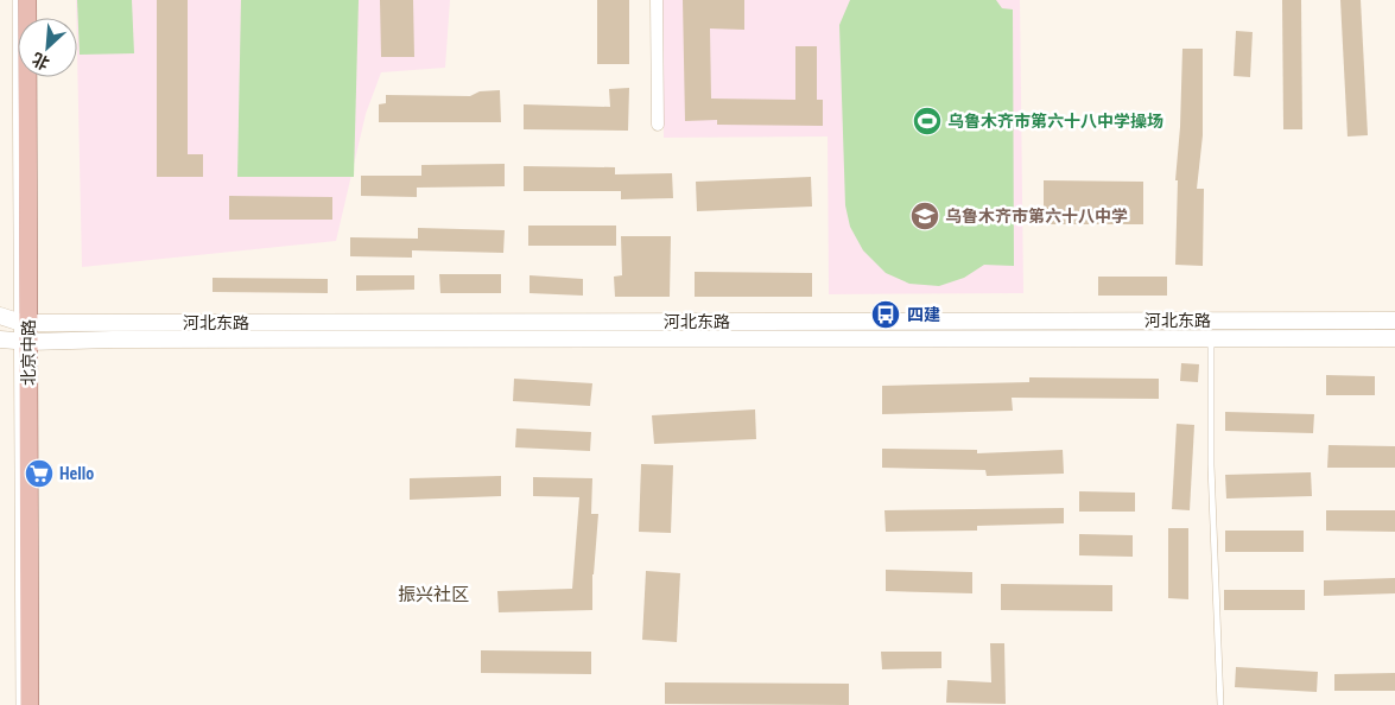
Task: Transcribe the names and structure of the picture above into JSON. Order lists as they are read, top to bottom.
{
  "streets": {
    "main road": ["河北东路", "北京中路"]
  },
  "crossings": [
    ["河北东路", "北京中路"]
  ],
  "districts": ["振兴社区"],
  "places": {
    "sports": ["乌鲁木齐市第六十八中学操场"],
    "school or university": ["乌鲁木齐市第六十八中学"],
    "bus stop": ["四建"],
    "supermarket": ["Hello"]
  },
  "north": "bottom left"
}
